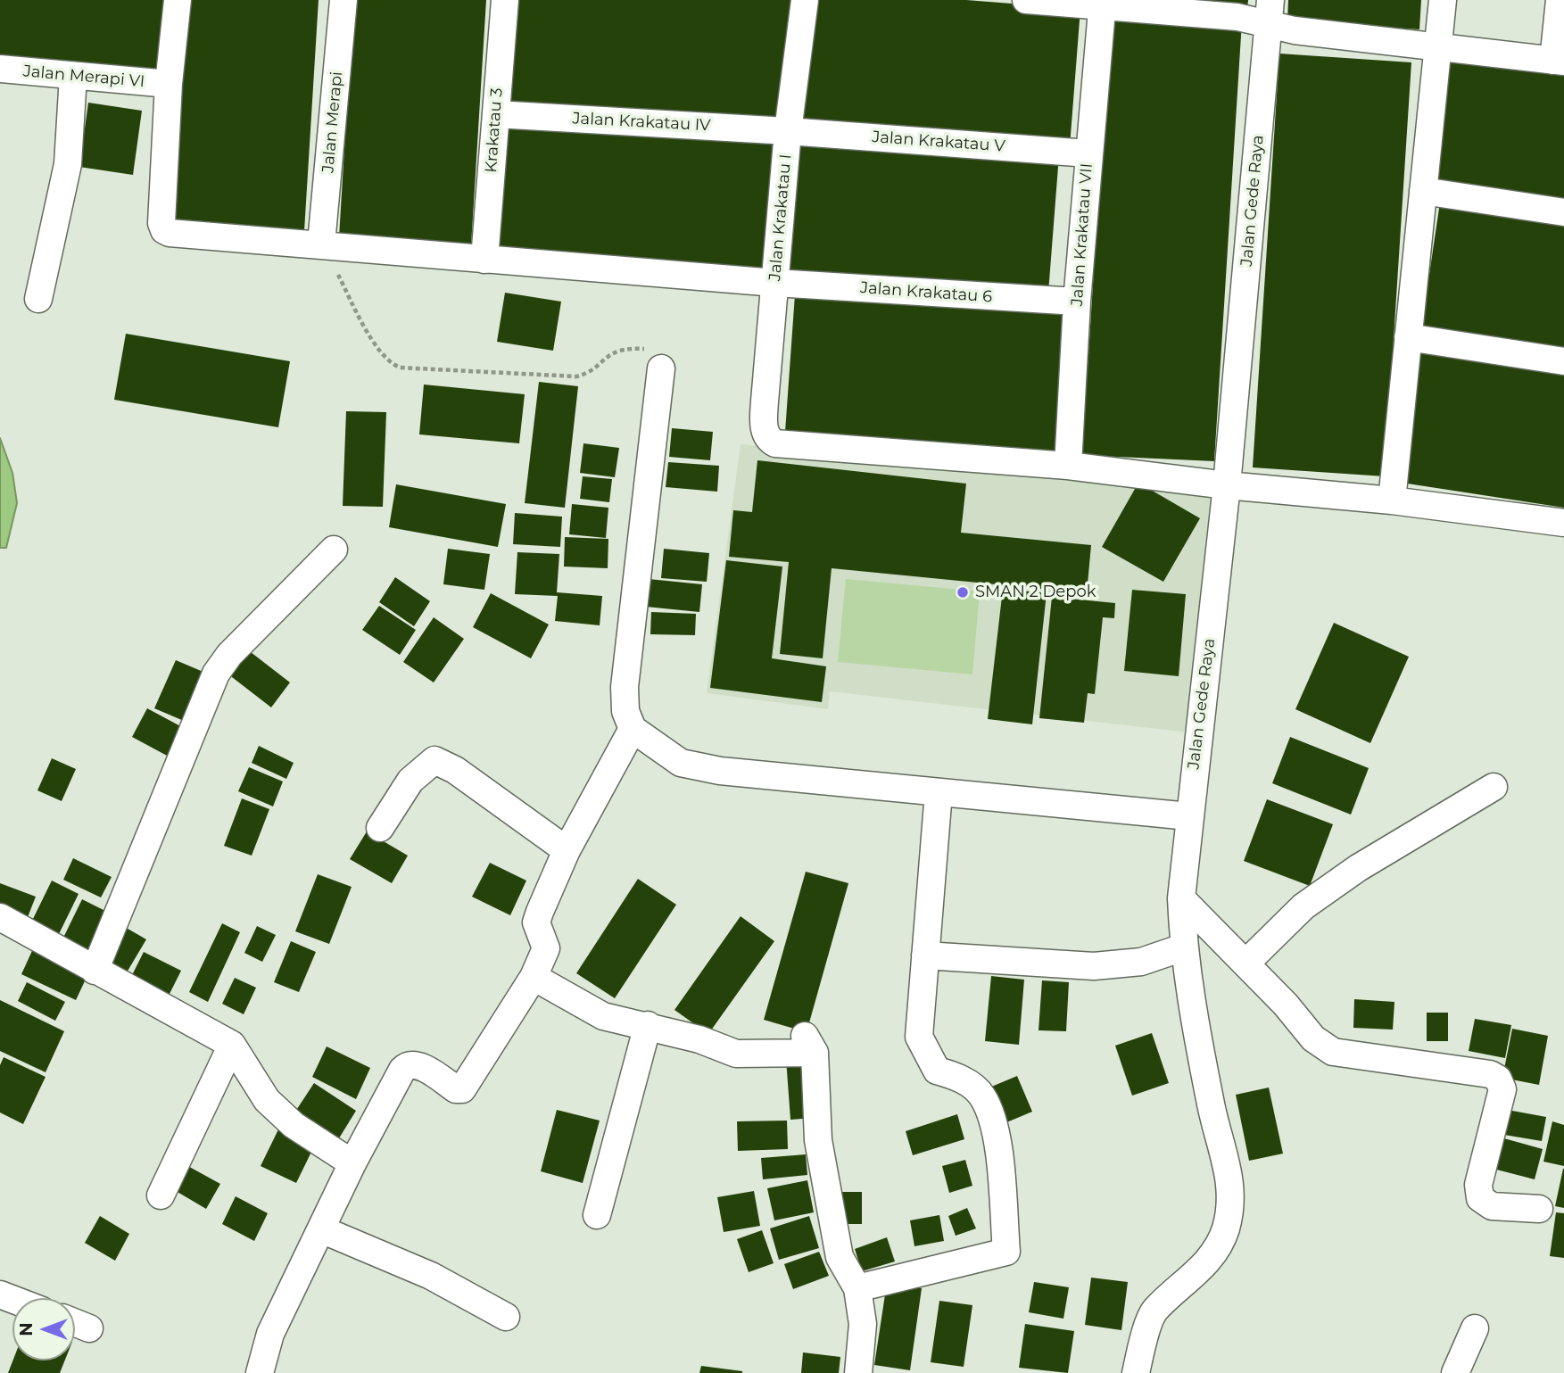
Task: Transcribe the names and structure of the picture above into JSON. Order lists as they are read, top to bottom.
{
  "streets": {
    "street": [
      "Jalan Merapi VI",
      "Jalan Merapi",
      "Jalan Krakatau IV",
      "Krakatau 3",
      "Jalan Krakatau V",
      "Jalan Gede Raya",
      "Jalan Krakatau I",
      "Jalan Krakatau VII",
      "Jalan Krakatau 6"
    ]
  },
  "crossings": [
    ["Jalan Merapi VI", "Jalan Krakatau 6"],
    ["Jalan Merapi", "Jalan Krakatau 6"],
    ["Jalan Krakatau IV", "Krakatau 3"],
    ["Jalan Krakatau IV", "Jalan Krakatau V"],
    ["Jalan Krakatau IV", "Jalan Krakatau I"],
    ["Krakatau 3", "Jalan Krakatau 6"],
    ["Jalan Krakatau V", "Jalan Krakatau I"],
    ["Jalan Krakatau V", "Jalan Krakatau VII"],
    ["Jalan Krakatau I", "Jalan Krakatau VII"],
    ["Jalan Krakatau I", "Jalan Krakatau 6"],
    ["Jalan Krakatau VII", "Jalan Krakatau 6"]
  ],
  "places": ["SMAN 2 Depok"],
  "north": "left"
}
